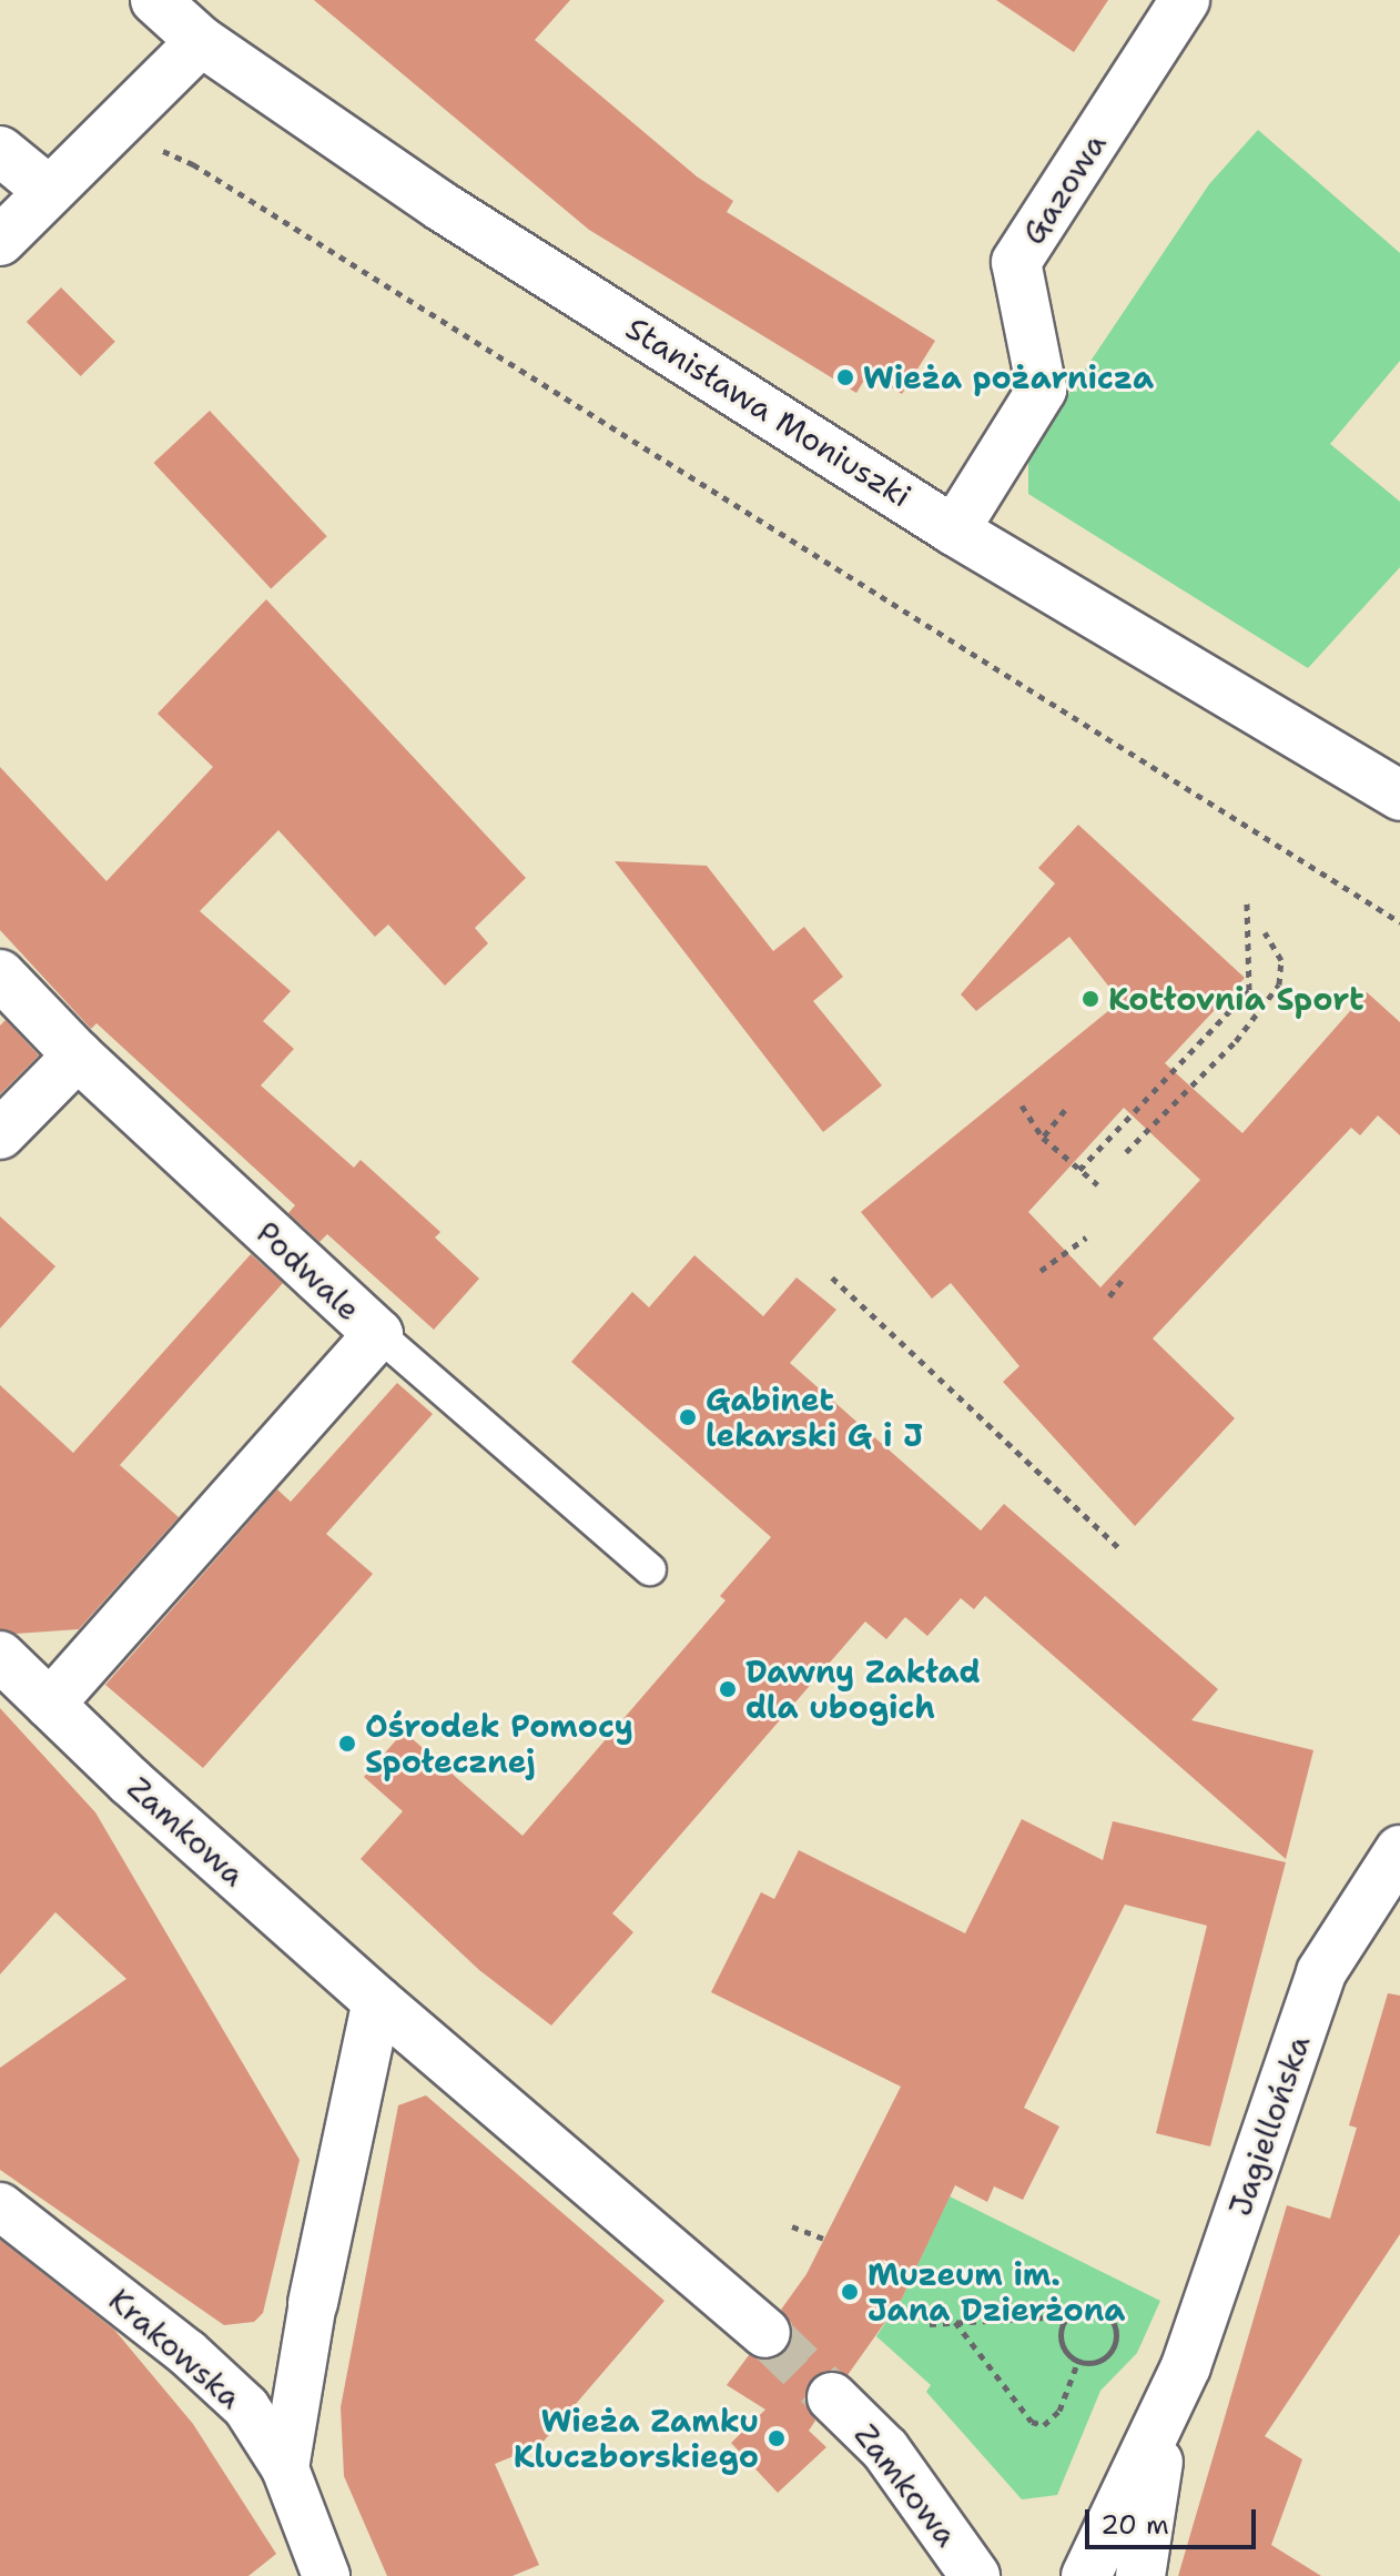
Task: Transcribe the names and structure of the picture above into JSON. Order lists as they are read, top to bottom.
{
  "streets": {
    "street": [
      "Gazowa",
      "Stanisława Moniuszki",
      "Podwale",
      "Zamkowa",
      "Jagiellońska",
      "Krakowska"
    ]
  },
  "crossings": [
    ["Gazowa", "Stanisława Moniuszki"],
    ["Podwale", "Zamkowa"]
  ],
  "places": [
    "Wieża pożarnicza",
    "Kotłovnia Sport",
    "Gabinet lekarski G i J",
    "Dawny Zakład dla ubogich",
    "Ośrodek Pomocy Społecznej",
    "Muzeum im. Jana Dzierżona",
    "Wieża Zamku Kluczborskiego"
  ],
  "scale_bar": "20 m"
}
